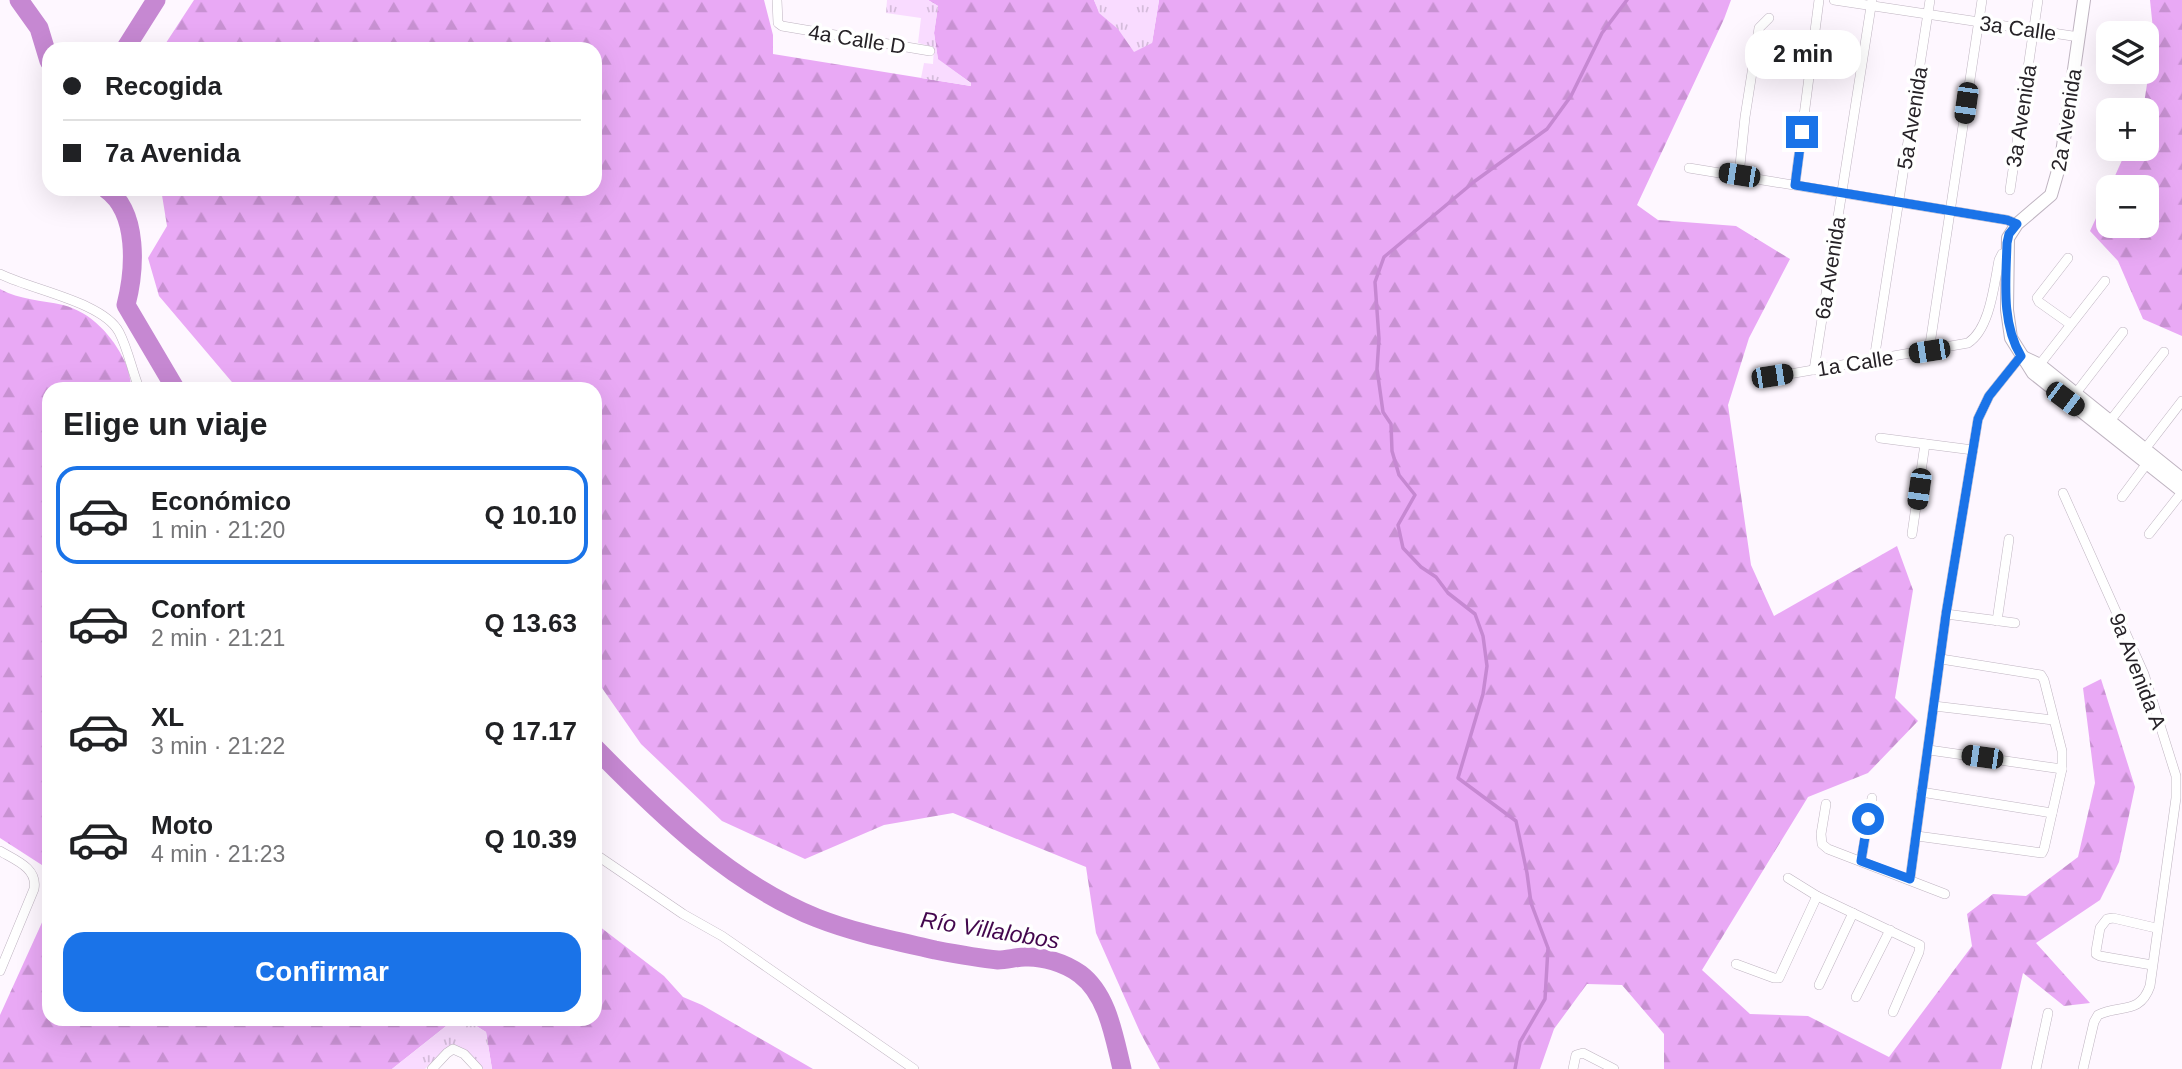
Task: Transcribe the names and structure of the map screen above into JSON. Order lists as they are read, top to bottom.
{
  "streets": {
    "main road": ["2a Avenida"],
    "street": [
      "3a Calle",
      "4a Calle D",
      "3a Avenida",
      "5a Avenida",
      "6a Avenida",
      "1a Calle",
      "9a Avenida A"
    ]
  },
  "crossings": [
    ["3a Calle", "3a Avenida"],
    ["3a Calle", "5a Avenida"],
    ["3a Calle", "2a Avenida"],
    ["3a Calle", "6a Avenida"],
    ["5a Avenida", "1a Calle"],
    ["6a Avenida", "1a Calle"]
  ],
  "water": ["Río Villalobos"],
  "page": {
    "map_buttons": ["+", "−"],
    "bubble": "2 min",
    "banner": ["Recogida", "7a Avenida"],
    "heading": "Elige un viaje",
    "list": [
      {
        "name": "Económico",
        "note": "1 min · 21:20",
        "value": "Q 10.10"
      },
      {
        "name": "Confort",
        "note": "2 min · 21:21",
        "value": "Q 13.63"
      },
      {
        "name": "XL",
        "note": "3 min · 21:22",
        "value": "Q 17.17"
      },
      {
        "name": "Moto",
        "note": "4 min · 21:23",
        "value": "Q 10.39"
      }
    ],
    "buttons": "Confirmar"
  }
}
